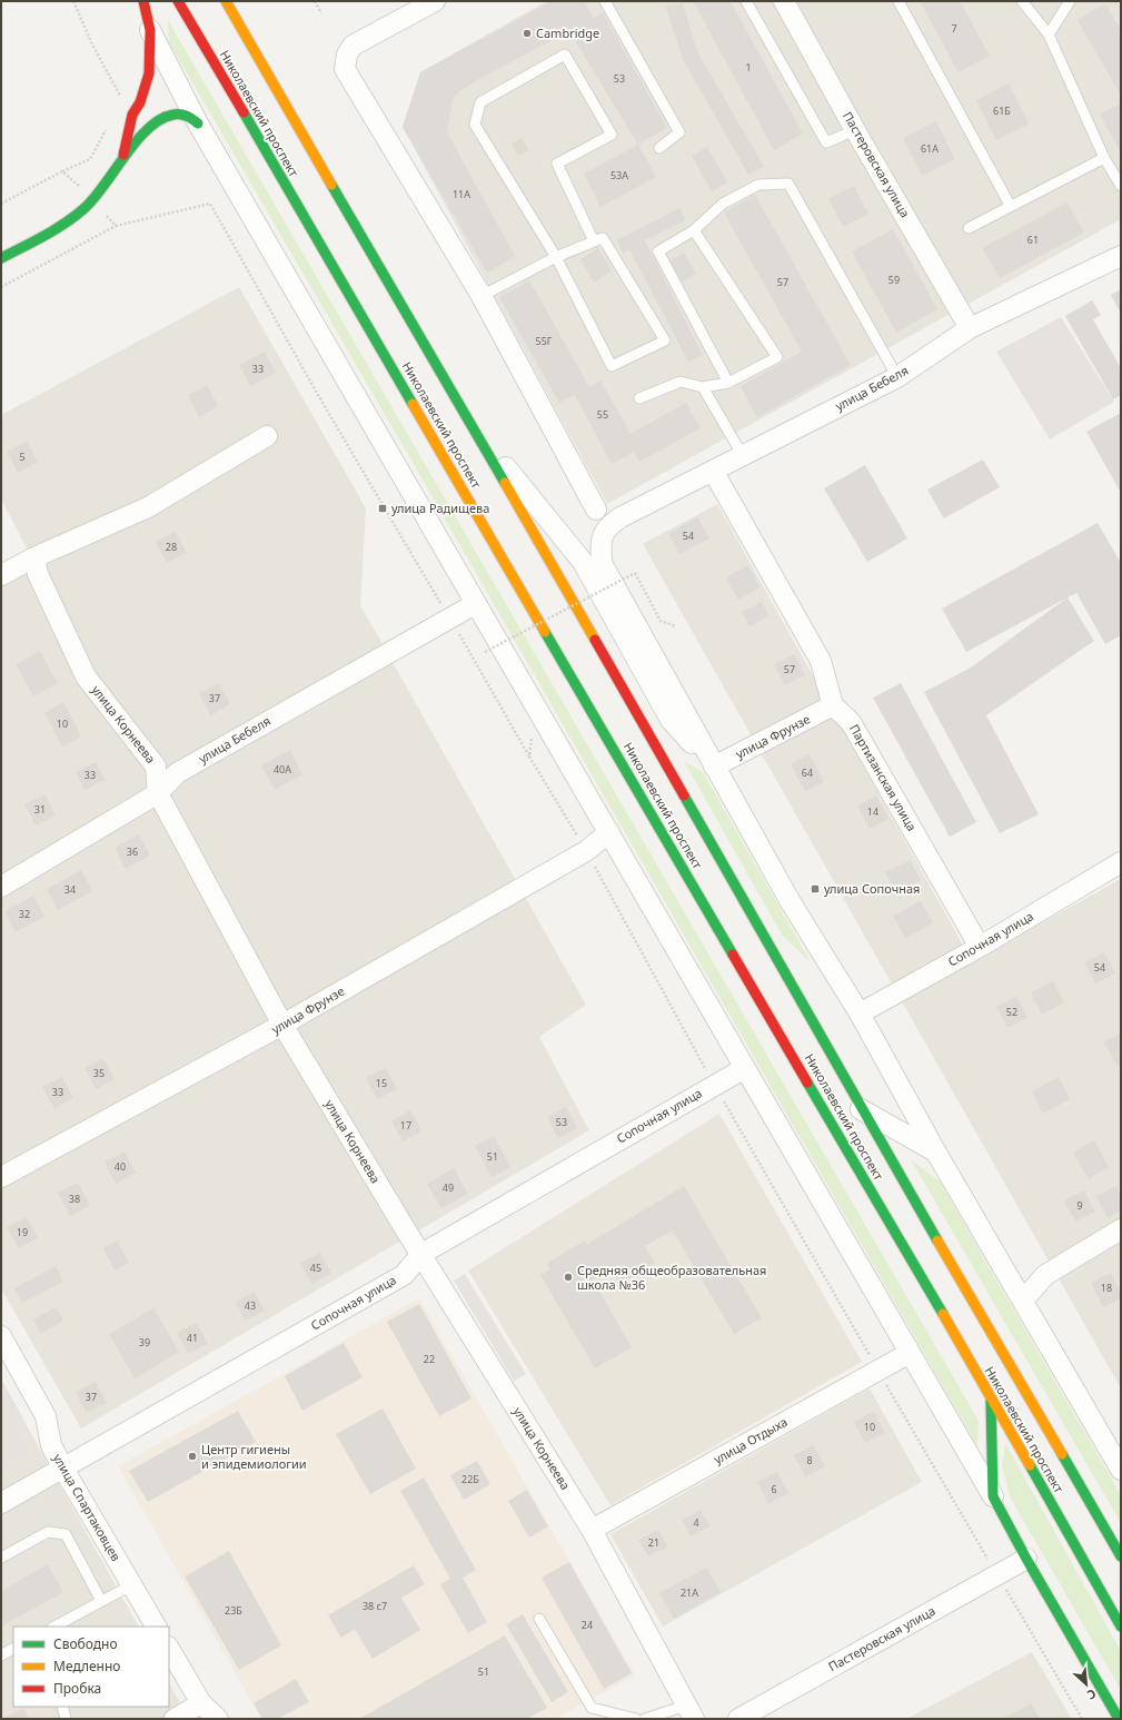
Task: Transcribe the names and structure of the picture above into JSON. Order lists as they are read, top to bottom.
{
  "streets": {
    "main road": ["Николаевский проспект"],
    "street": [
      "Пастеровская улица",
      "улица Бебеля",
      "улица Корнеева",
      "улица Фрунзе",
      "Партизанская улица",
      "Сопочная улица",
      "улица Отдыха",
      "улица Спартаковцев"
    ]
  },
  "crossings": [
    ["Пастеровская улица", "улица Бебеля"],
    ["улица Бебеля", "улица Корнеева"],
    ["улица Бебеля", "улица Фрунзе"],
    ["улица Корнеева", "улица Фрунзе"],
    ["улица Корнеева", "Сопочная улица"],
    ["улица Корнеева", "улица Отдыха"],
    ["улица Фрунзе", "Партизанская улица"],
    ["Партизанская улица", "Сопочная улица"],
    ["Сопочная улица", "улица Спартаковцев"]
  ],
  "places": {
    "other": ["Cambridge", "Средняя общеобразовательная школа №36", "Центр гигиены и эпидемиологии"],
    "transit": ["улица Радищева", "улица Сопочная"]
  },
  "house_numbers": [
    "7",
    "1",
    "53",
    "61Б",
    "61А",
    "53А",
    "11А",
    "61",
    "59",
    "57",
    "55Г",
    "33",
    "55",
    "5",
    "54",
    "28",
    "57",
    "37",
    "10",
    "40А",
    "64",
    "33",
    "31",
    "14",
    "36",
    "34",
    "32",
    "54",
    "52",
    "35",
    "15",
    "33",
    "53",
    "17",
    "51",
    "40",
    "49",
    "38",
    "9",
    "19",
    "45",
    "18",
    "43",
    "41",
    "39",
    "22",
    "37",
    "10",
    "8",
    "22Б",
    "6",
    "4",
    "21",
    "21А",
    "38 с7",
    "23Б",
    "24",
    "51"
  ],
  "legend": ["Свободно", "Медленно", "Пробка"],
  "north": "bottom right"
}
